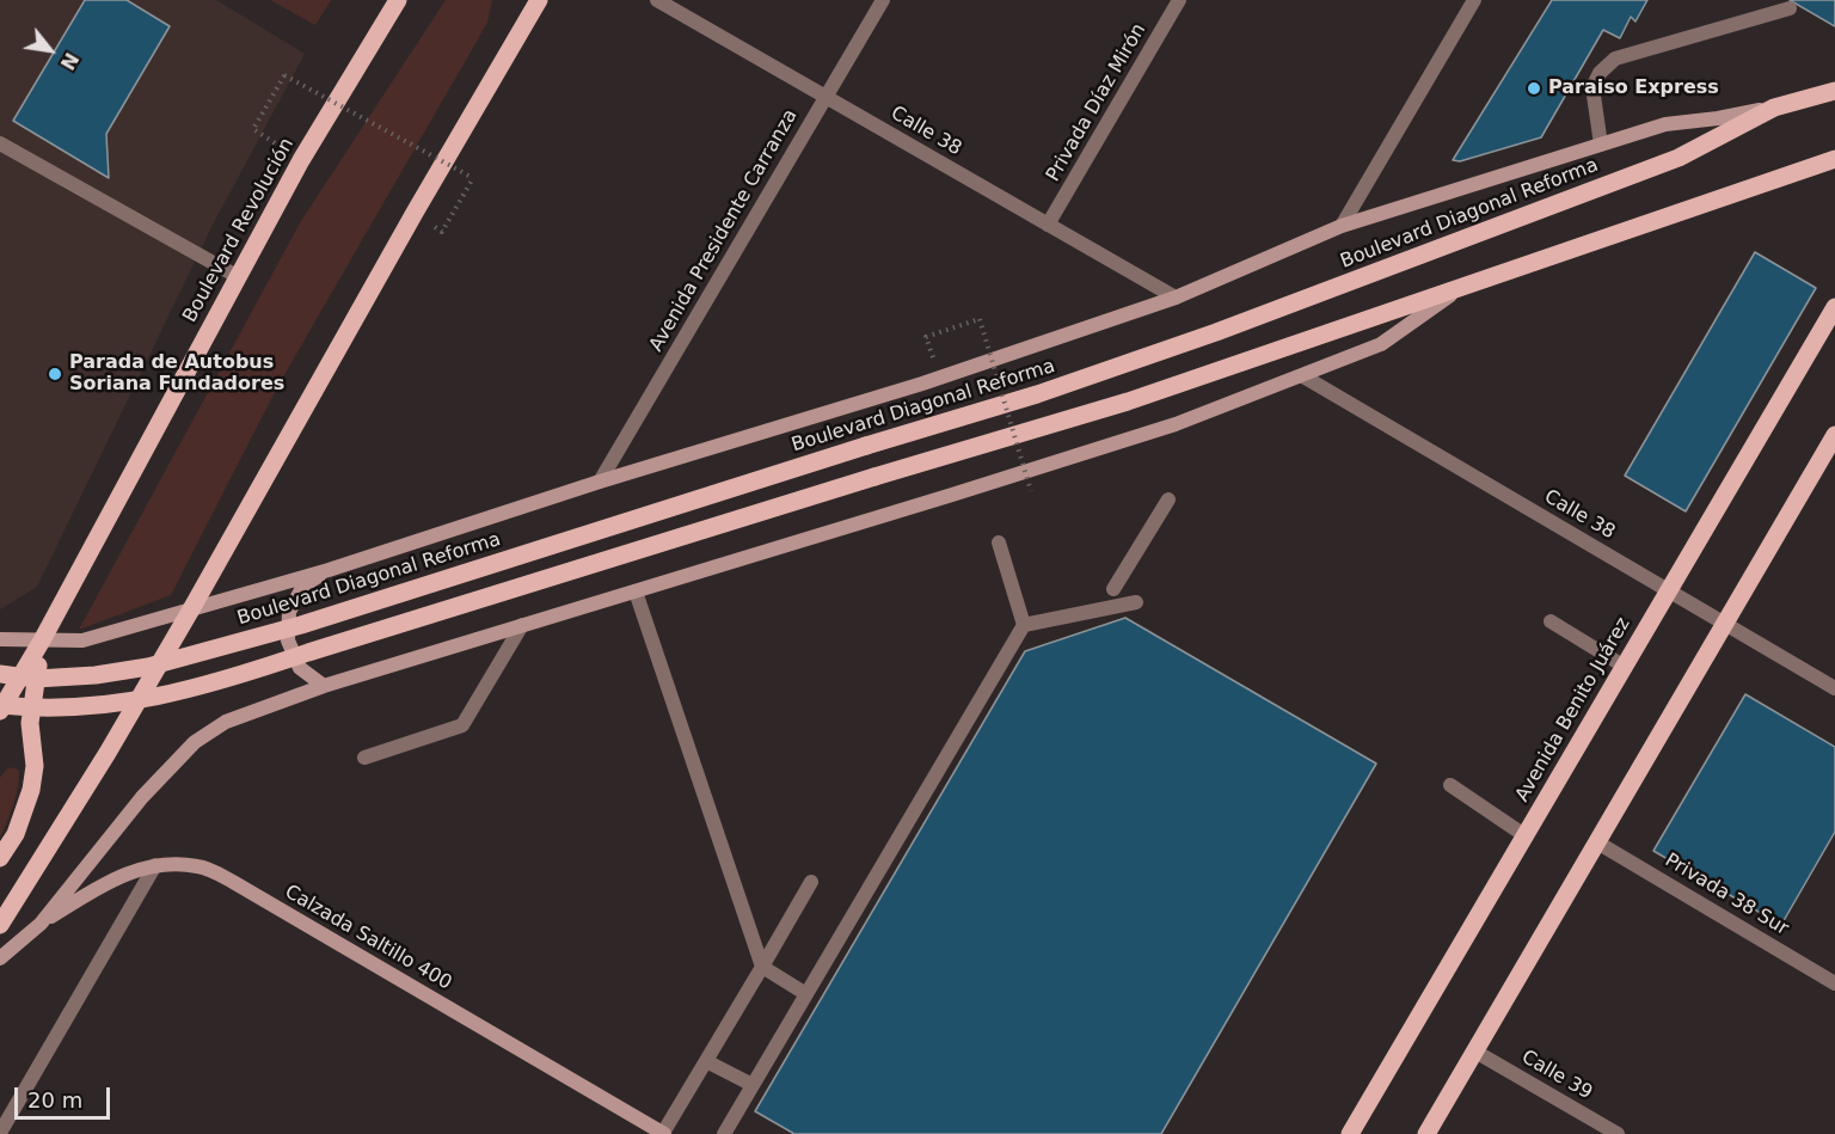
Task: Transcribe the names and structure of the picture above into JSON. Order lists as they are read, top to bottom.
{
  "streets": {
    "main road": ["Boulevard Diagonal Reforma", "Boulevard Revolución", "Avenida Benito Juárez"],
    "street": [
      "Privada Díaz Mirón",
      "Calle 38",
      "Avenida Presidente Carranza",
      "Privada 38 Sur",
      "Calzada Saltillo 400",
      "Calle 39"
    ]
  },
  "crossings": [
    ["Privada Díaz Mirón", "Calle 38"],
    ["Calle 38", "Avenida Presidente Carranza"],
    ["Calle 38", "Avenida Benito Juárez"]
  ],
  "places": ["Paraiso Express", "Parada de Autobus Soriana Fundadores"],
  "scale_bar": "20 m",
  "north": "bottom right"
}
